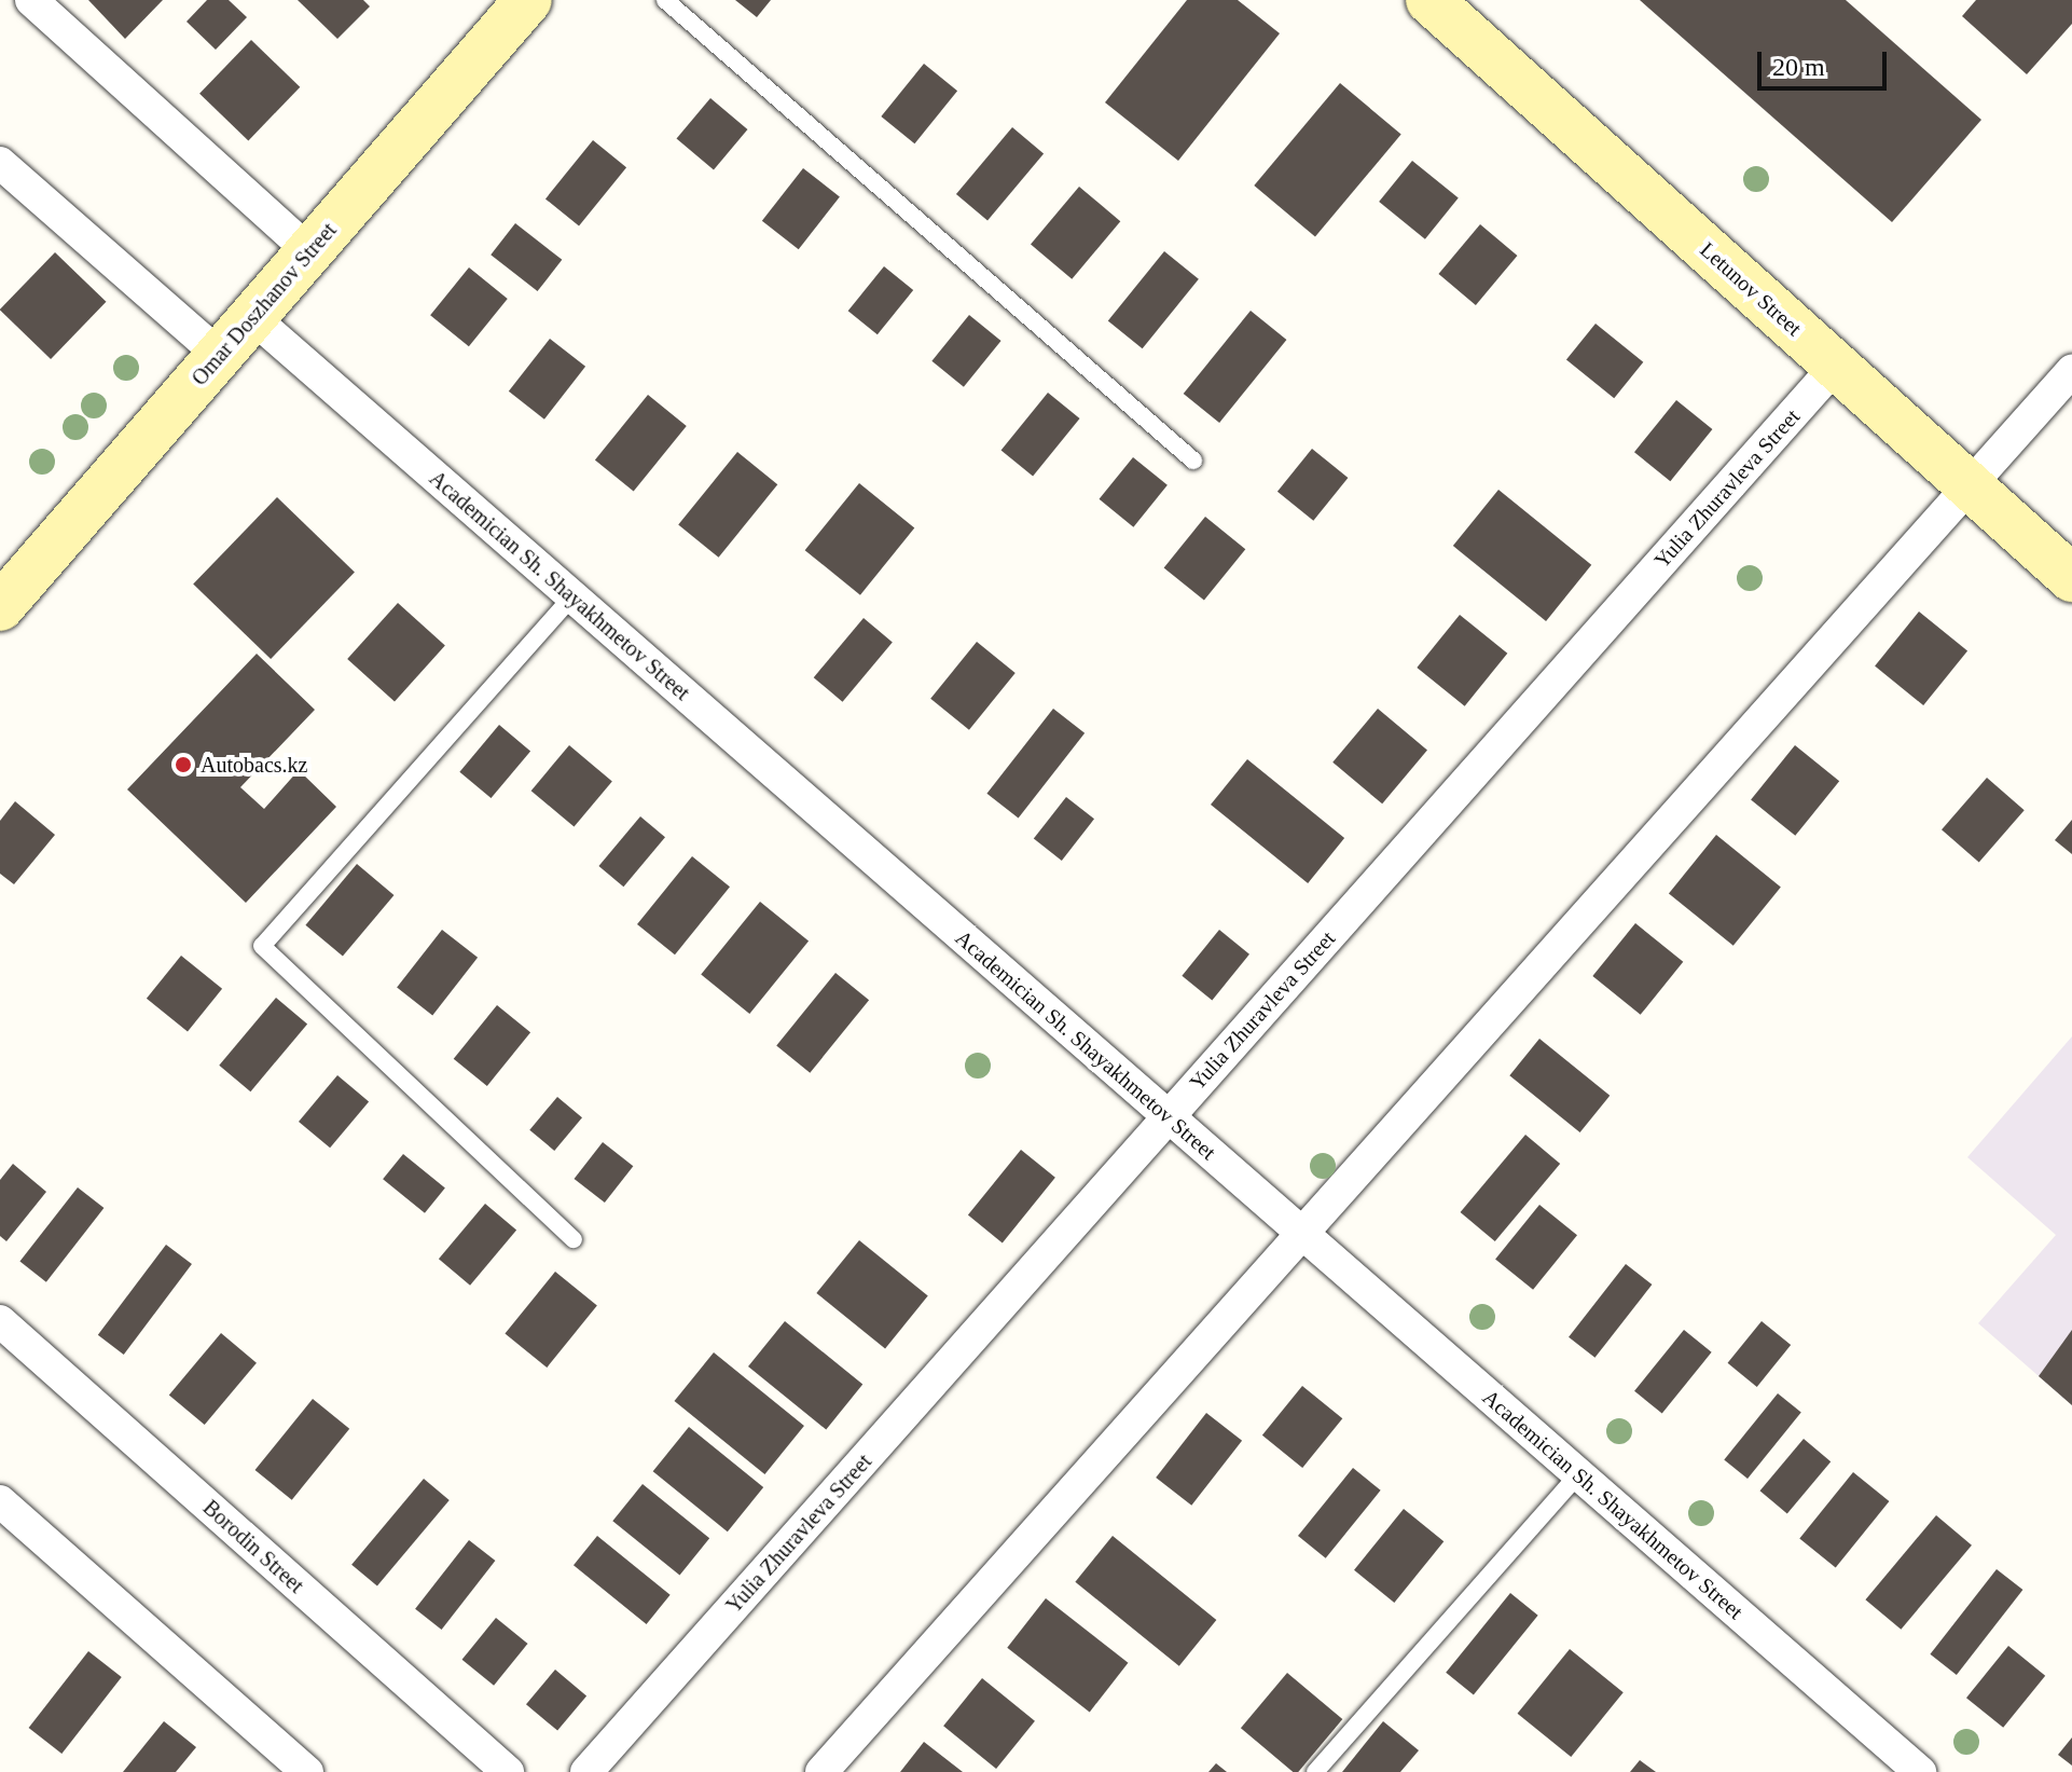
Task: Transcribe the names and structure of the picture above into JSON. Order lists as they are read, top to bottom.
{
  "streets": {
    "street": [
      "Letunov Street",
      "Omar Doszhanov Street",
      "Yulia Zhuravleva Street",
      "Academician Sh. Shayakhmetov Street",
      "Borodin Street"
    ]
  },
  "crossings": [
    ["Letunov Street", "Yulia Zhuravleva Street"],
    ["Omar Doszhanov Street", "Academician Sh. Shayakhmetov Street"],
    ["Yulia Zhuravleva Street", "Academician Sh. Shayakhmetov Street"]
  ],
  "places": ["Autobacs.kz"],
  "scale_bar": "20 m"
}
